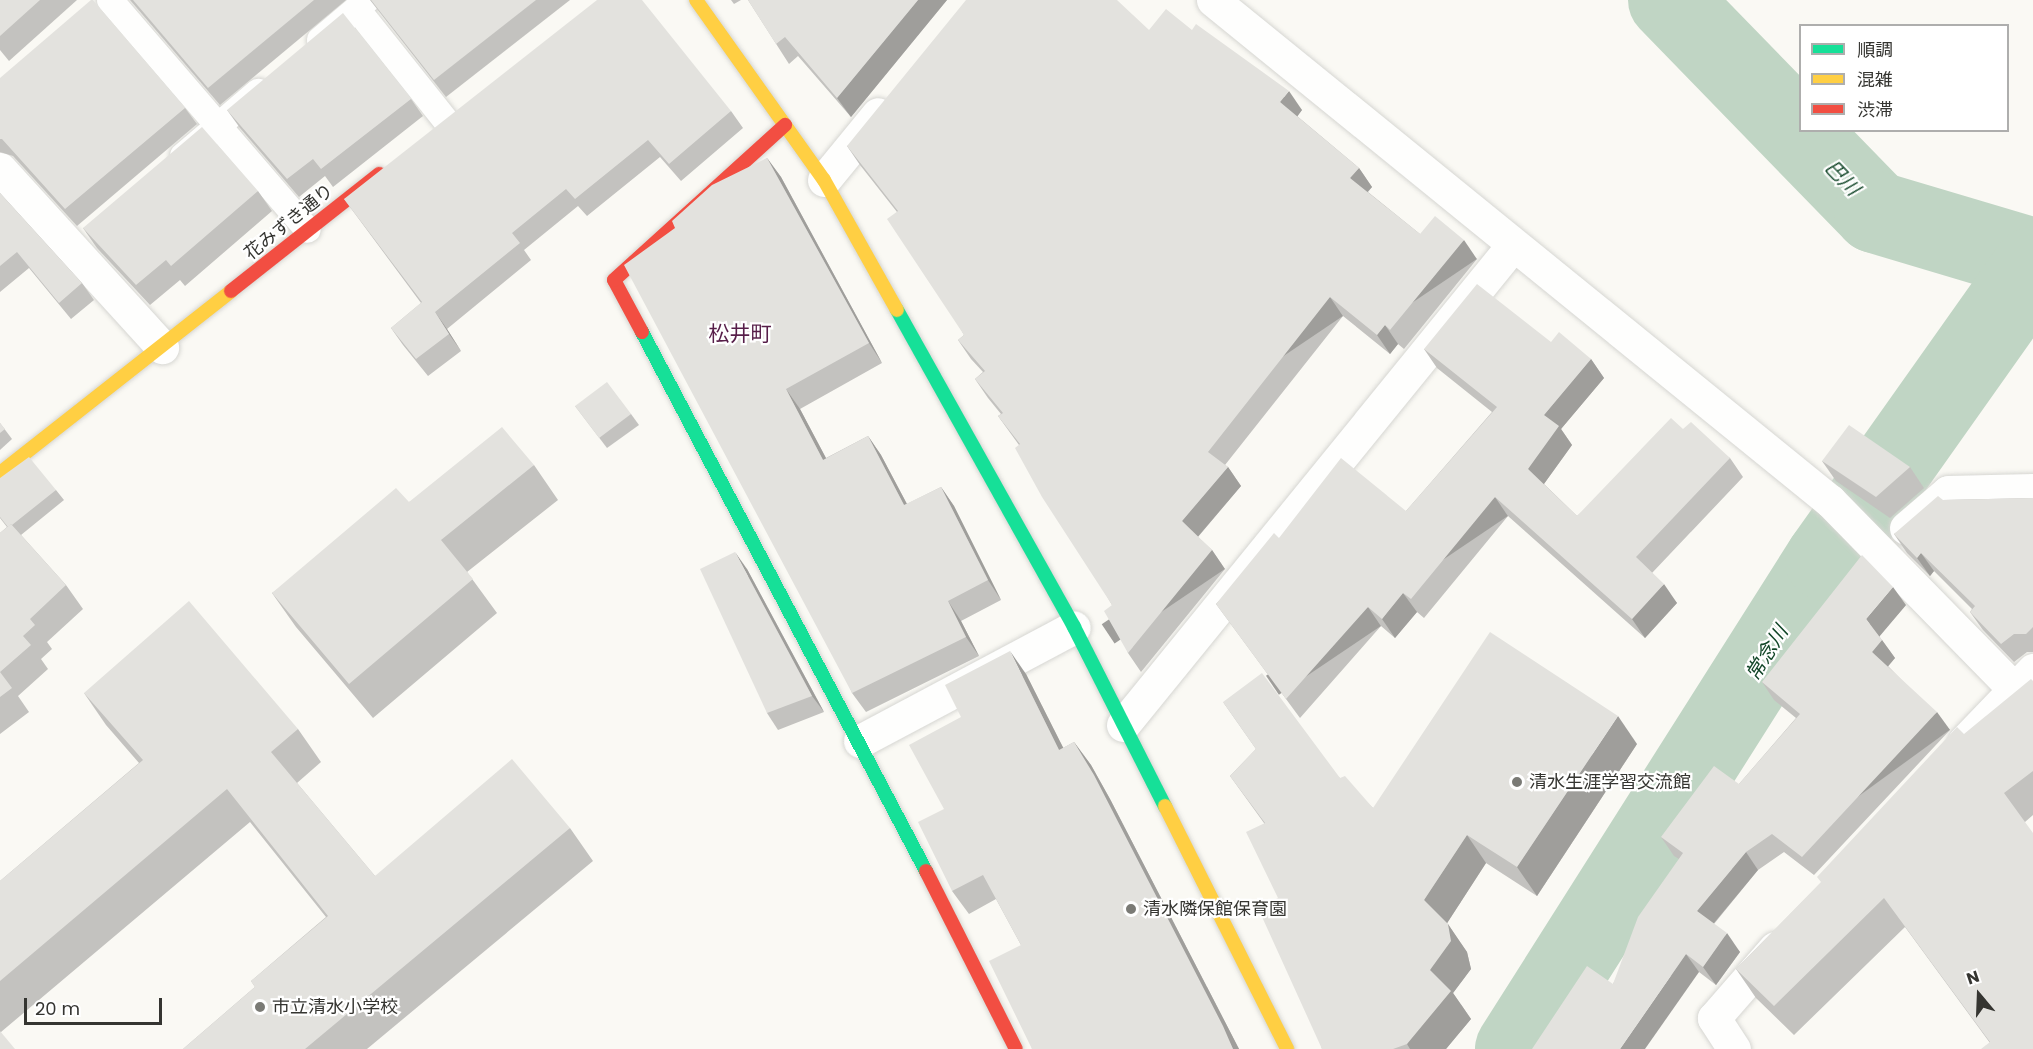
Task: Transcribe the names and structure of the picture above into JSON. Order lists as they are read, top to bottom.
{
  "streets": {
    "street": ["花みずき通り"]
  },
  "districts": ["松井町"],
  "water": ["巴川", "常念川"],
  "places": ["清水生涯学習交流館", "清水隣保館保育園", "市立清水小学校"],
  "legend": ["順調", "混雑", "渋滞"],
  "scale_bar": "20 m",
  "north": "top"
}
